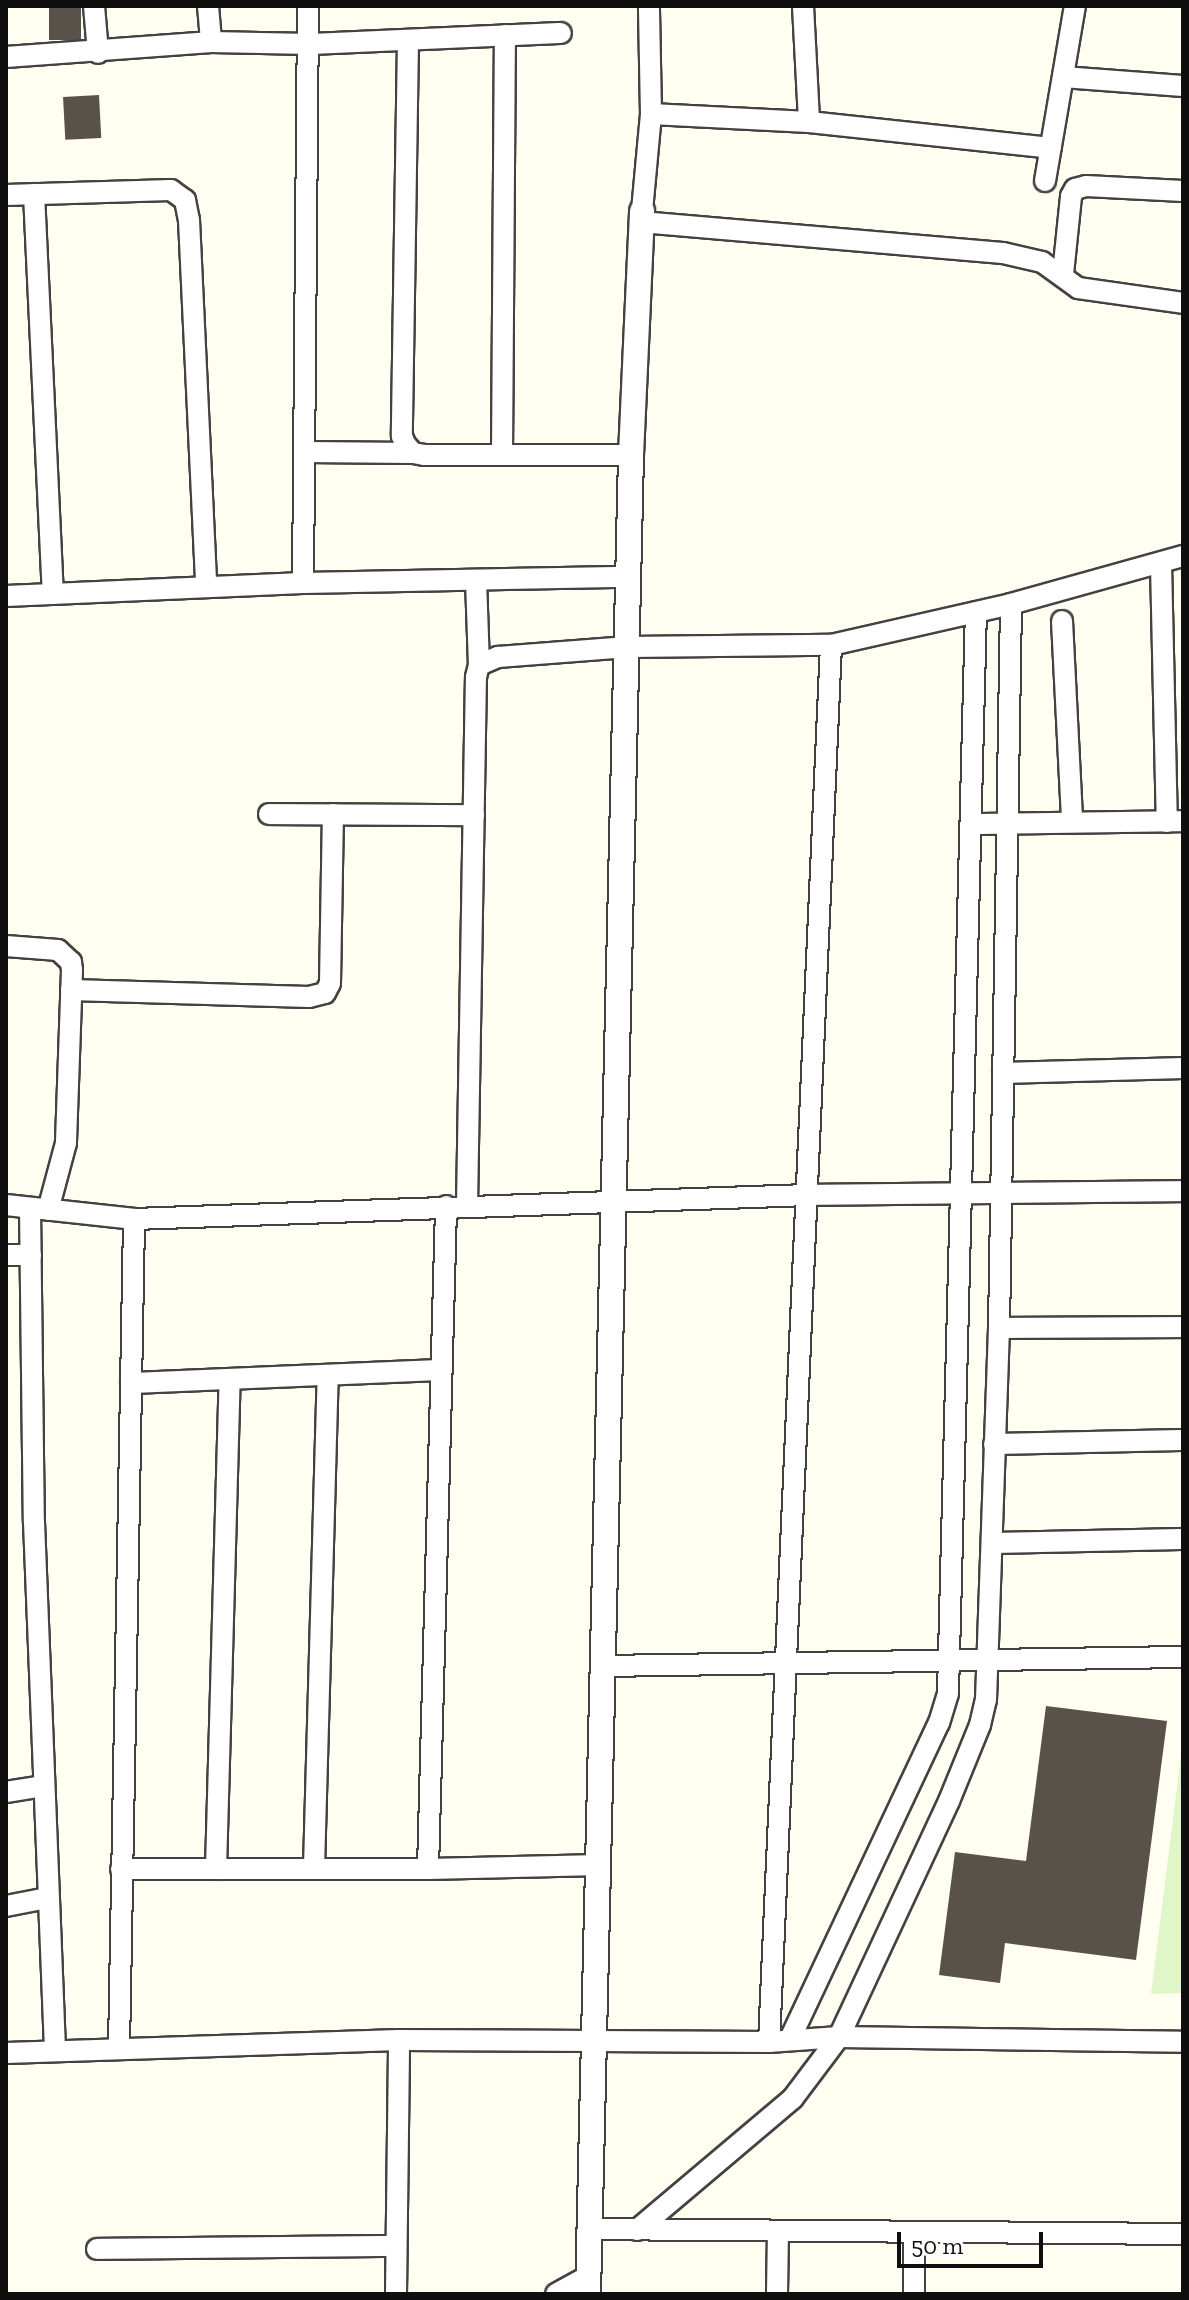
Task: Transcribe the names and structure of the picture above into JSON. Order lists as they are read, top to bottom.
{
  "scale_bar": "50 m"
}
